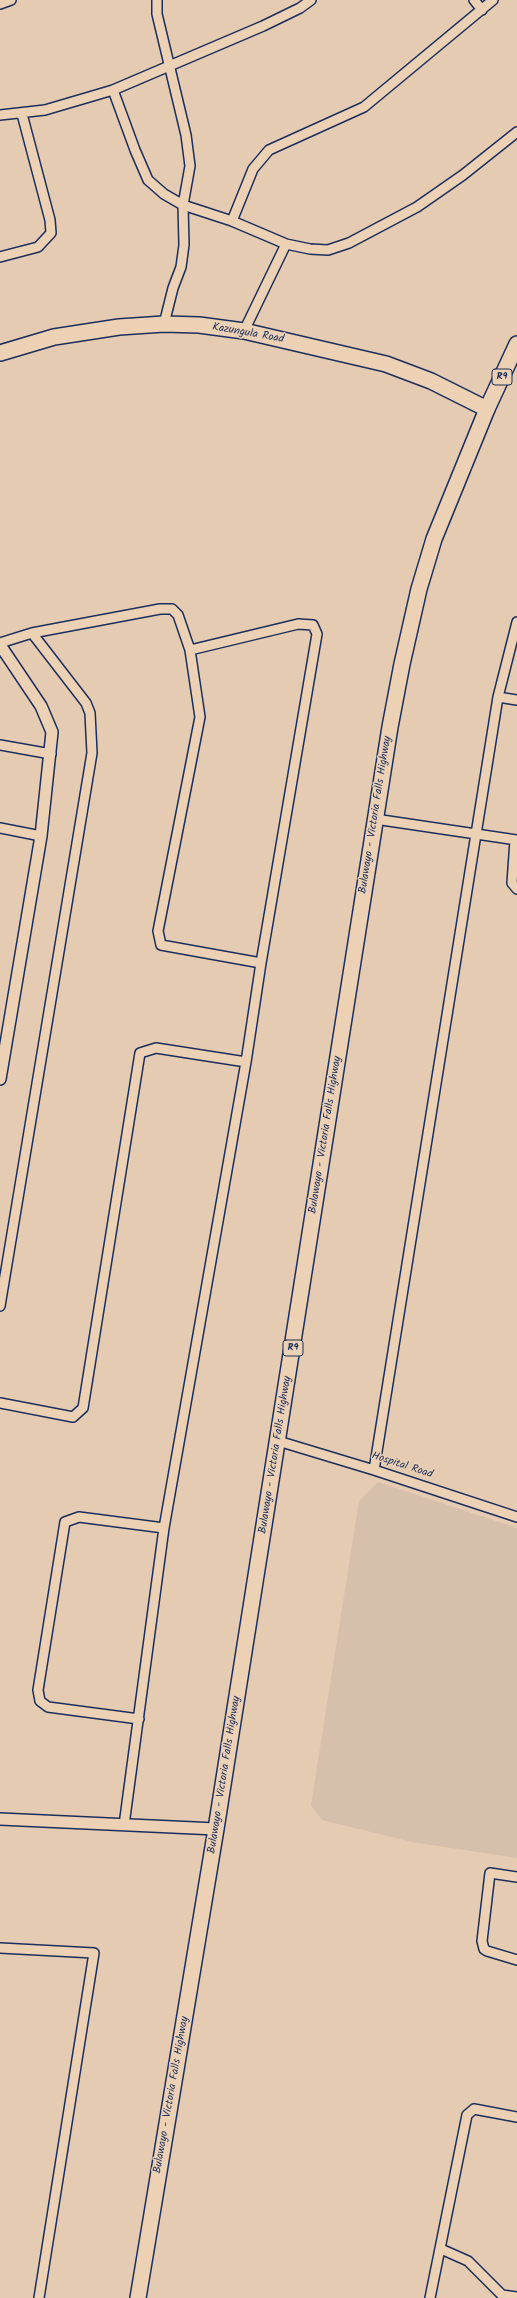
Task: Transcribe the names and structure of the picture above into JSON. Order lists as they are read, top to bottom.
{
  "streets": {
    "main road": ["Kazungula Road", "R9", "Bulawayo - Victoria Falls Highway"],
    "street": ["Hospital Road"]
  },
  "crossings": [
    ["Kazungula Road", "R9"],
    ["Kazungula Road", "Bulawayo - Victoria Falls Highway"],
    ["R9", "Bulawayo - Victoria Falls Highway"],
    ["Bulawayo - Victoria Falls Highway", "Hospital Road"]
  ]
}
